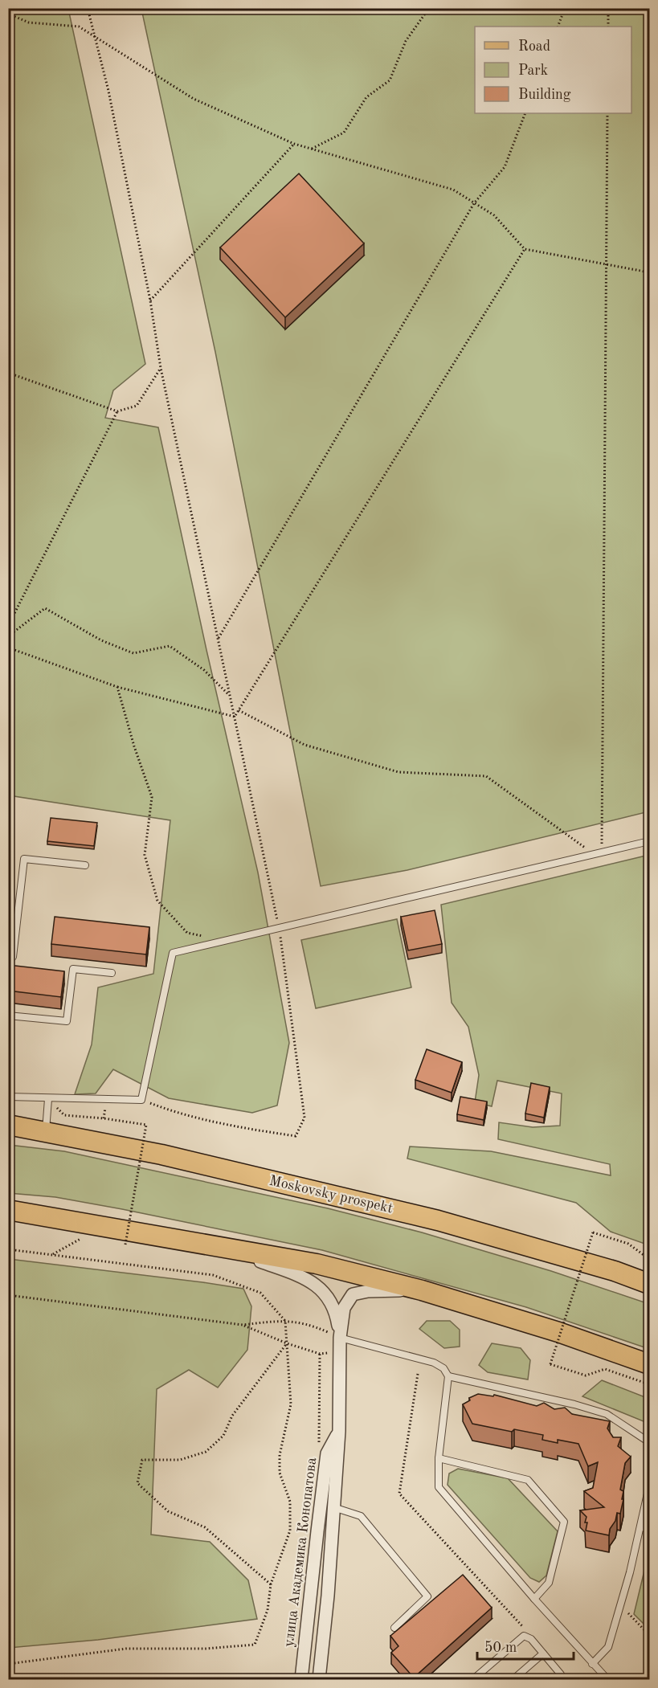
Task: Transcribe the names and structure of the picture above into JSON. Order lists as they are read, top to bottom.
{
  "streets": {
    "main road": ["Moskovsky prospekt"],
    "street": ["улица Академика Конопатова"]
  },
  "legend": ["Road", "Park", "Building"],
  "scale_bar": "50 m"
}
